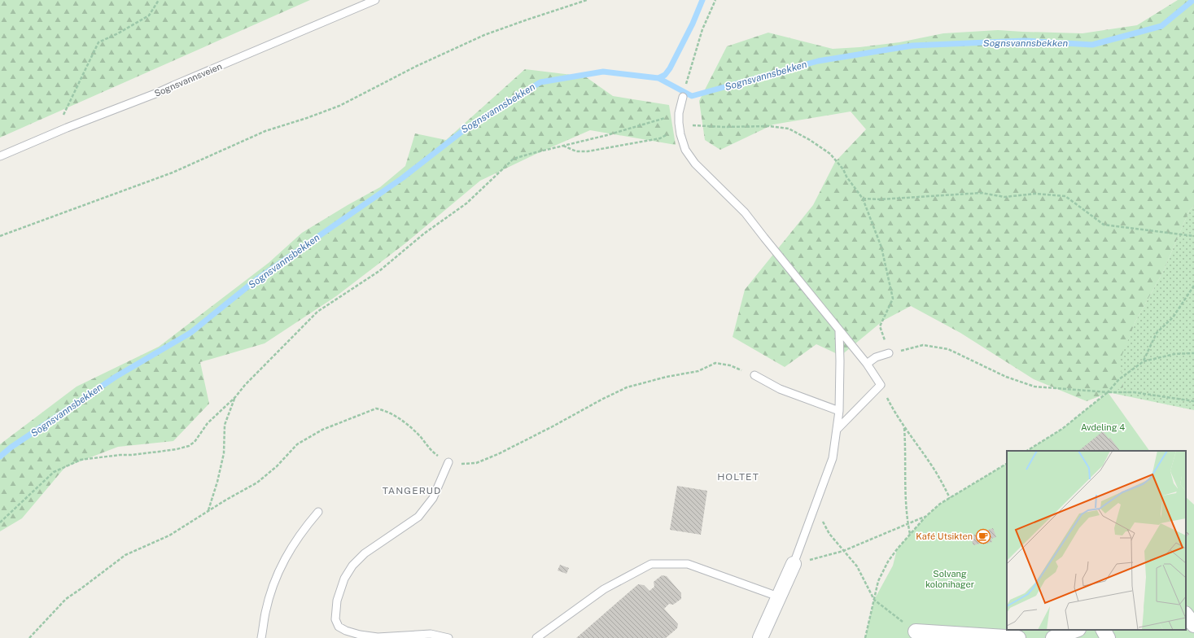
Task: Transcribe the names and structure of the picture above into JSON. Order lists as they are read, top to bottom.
{
  "streets": {
    "lane": ["Sognsvannsveien"]
  },
  "districts": ["HOLTET", "TANGERUD"],
  "water": ["Sognsvannsbekken"],
  "parks": ["Avdeling 4", "Solvang kolonihager"],
  "places": {
    "cafe": ["Kafé Utsikten"]
  }
}
